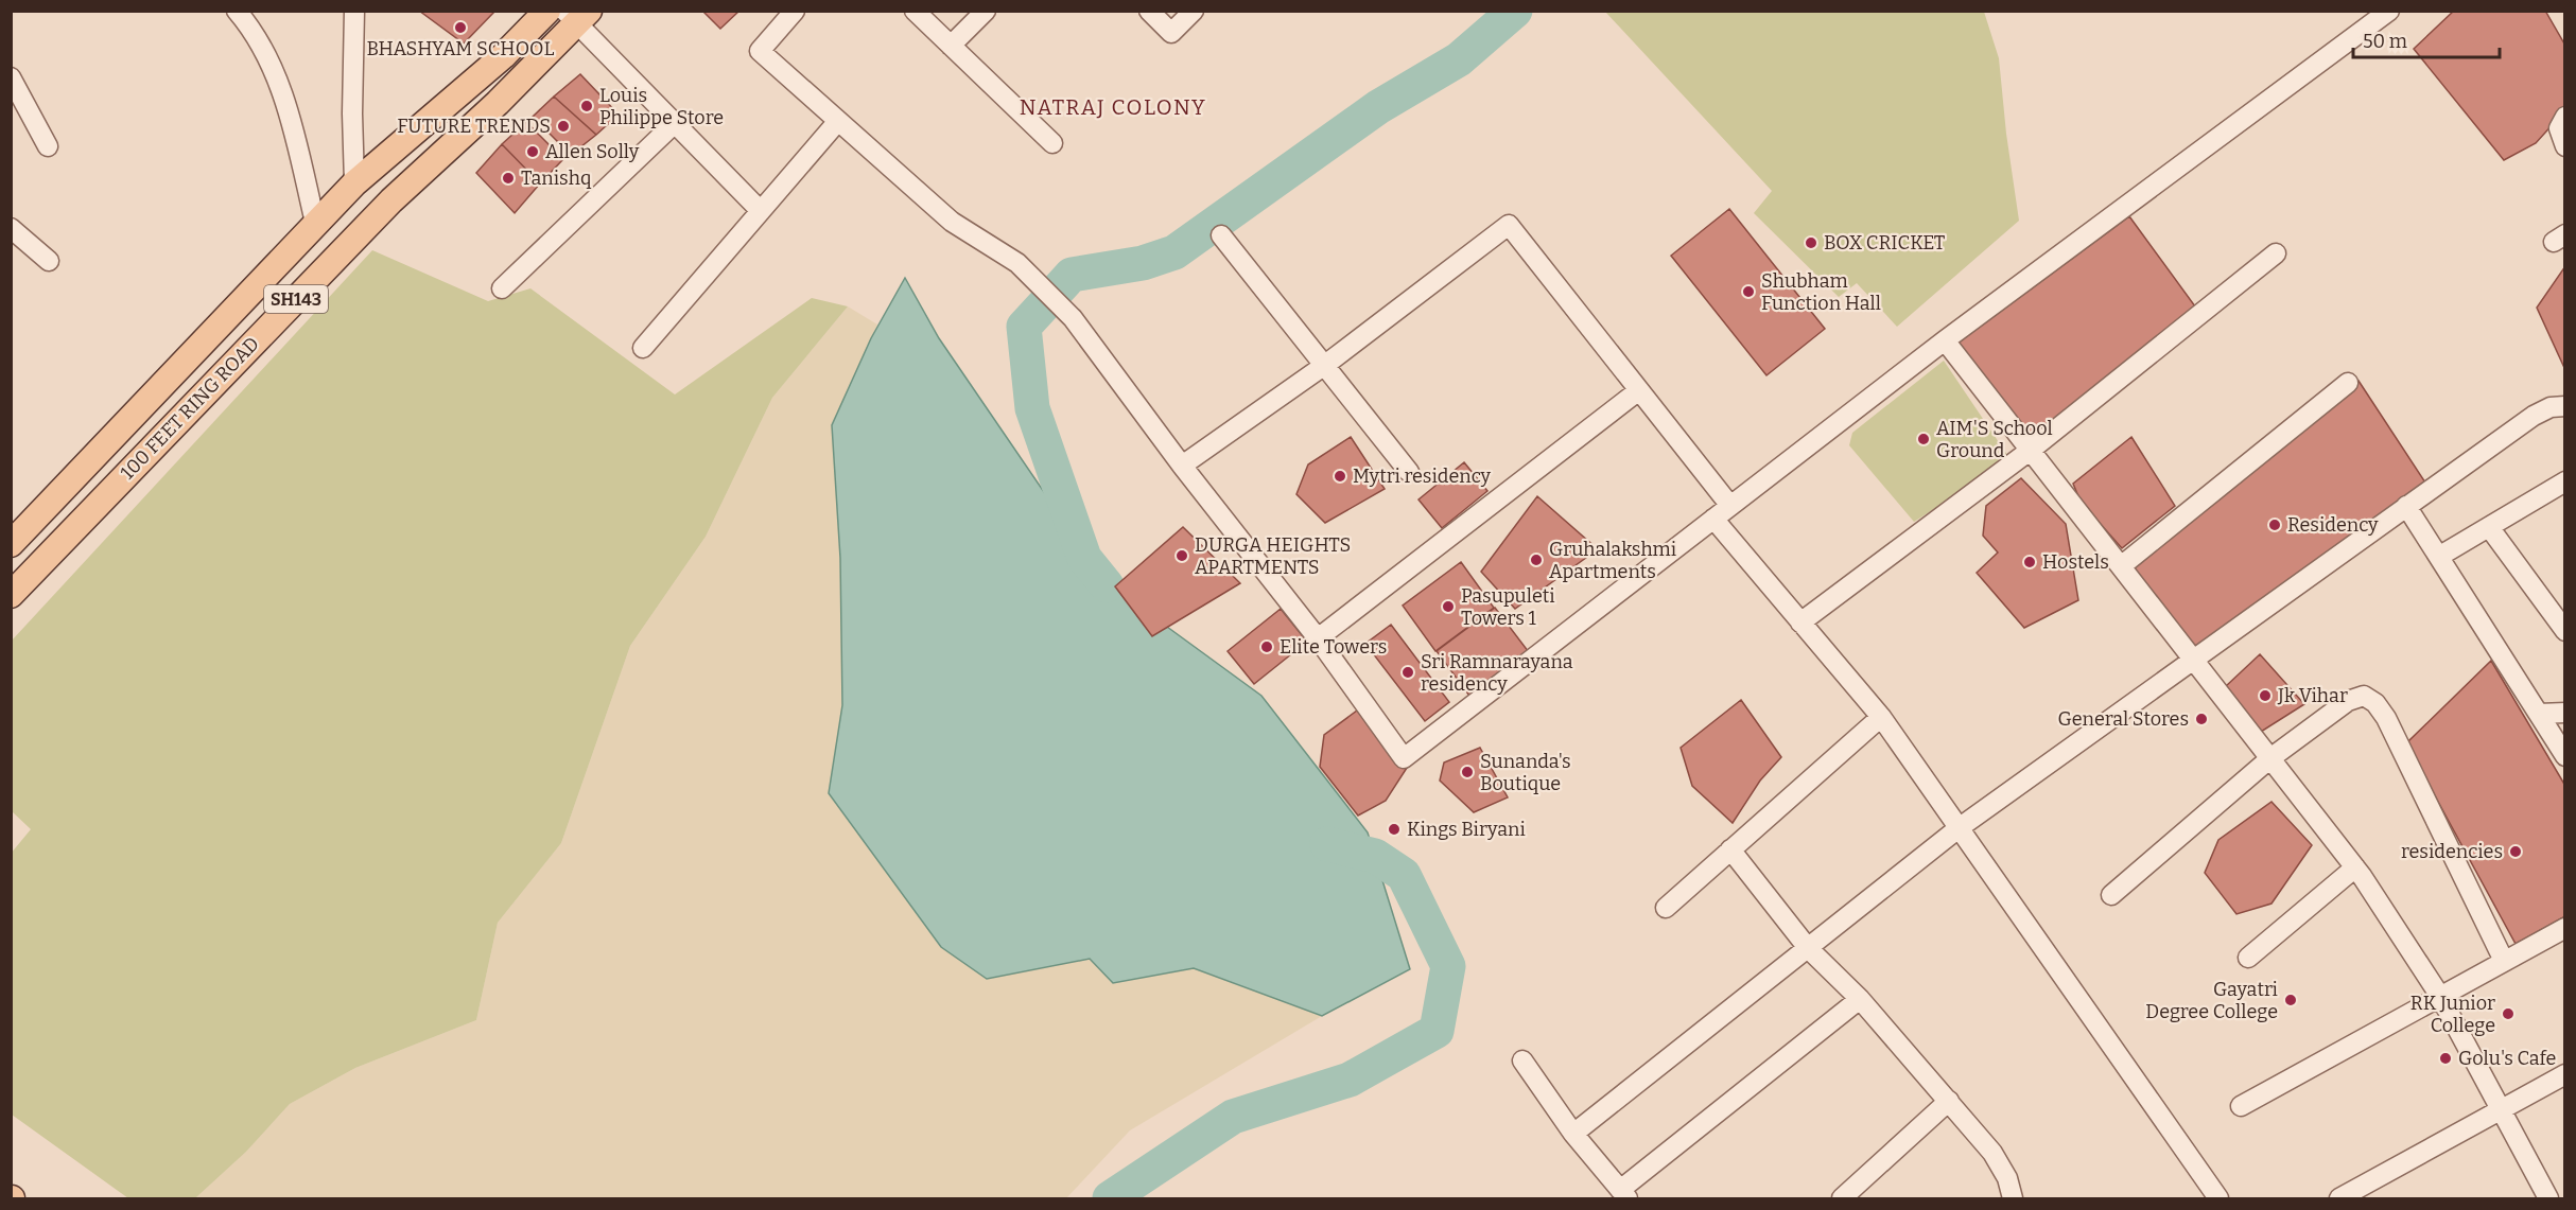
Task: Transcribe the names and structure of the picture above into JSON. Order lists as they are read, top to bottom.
{
  "streets": {
    "main road": ["SH143", "100 FEET RING ROAD"]
  },
  "districts": ["NATRAJ COLONY"],
  "places": [
    "BHASHYAM SCHOOL",
    "Louis Philippe Store",
    "FUTURE TRENDS",
    "Allen Solly",
    "Tanishq",
    "BOX CRICKET",
    "Shubham Function Hall",
    "AIM'S School Ground",
    "Mytri residency",
    "Residency",
    "DURGA HEIGHTS APARTMENTS",
    "Gruhalakshmi Apartments",
    "Hostels",
    "Pasupuleti Towers 1",
    "Elite Towers",
    "Sri Ramnarayana residency",
    "Jk Vihar",
    "General Stores",
    "Sunanda's Boutique",
    "Kings Biryani",
    "residencies",
    "Gayatri Degree College",
    "RK Junior College",
    "Golu's Cafe"
  ],
  "scale_bar": "50 m"
}
